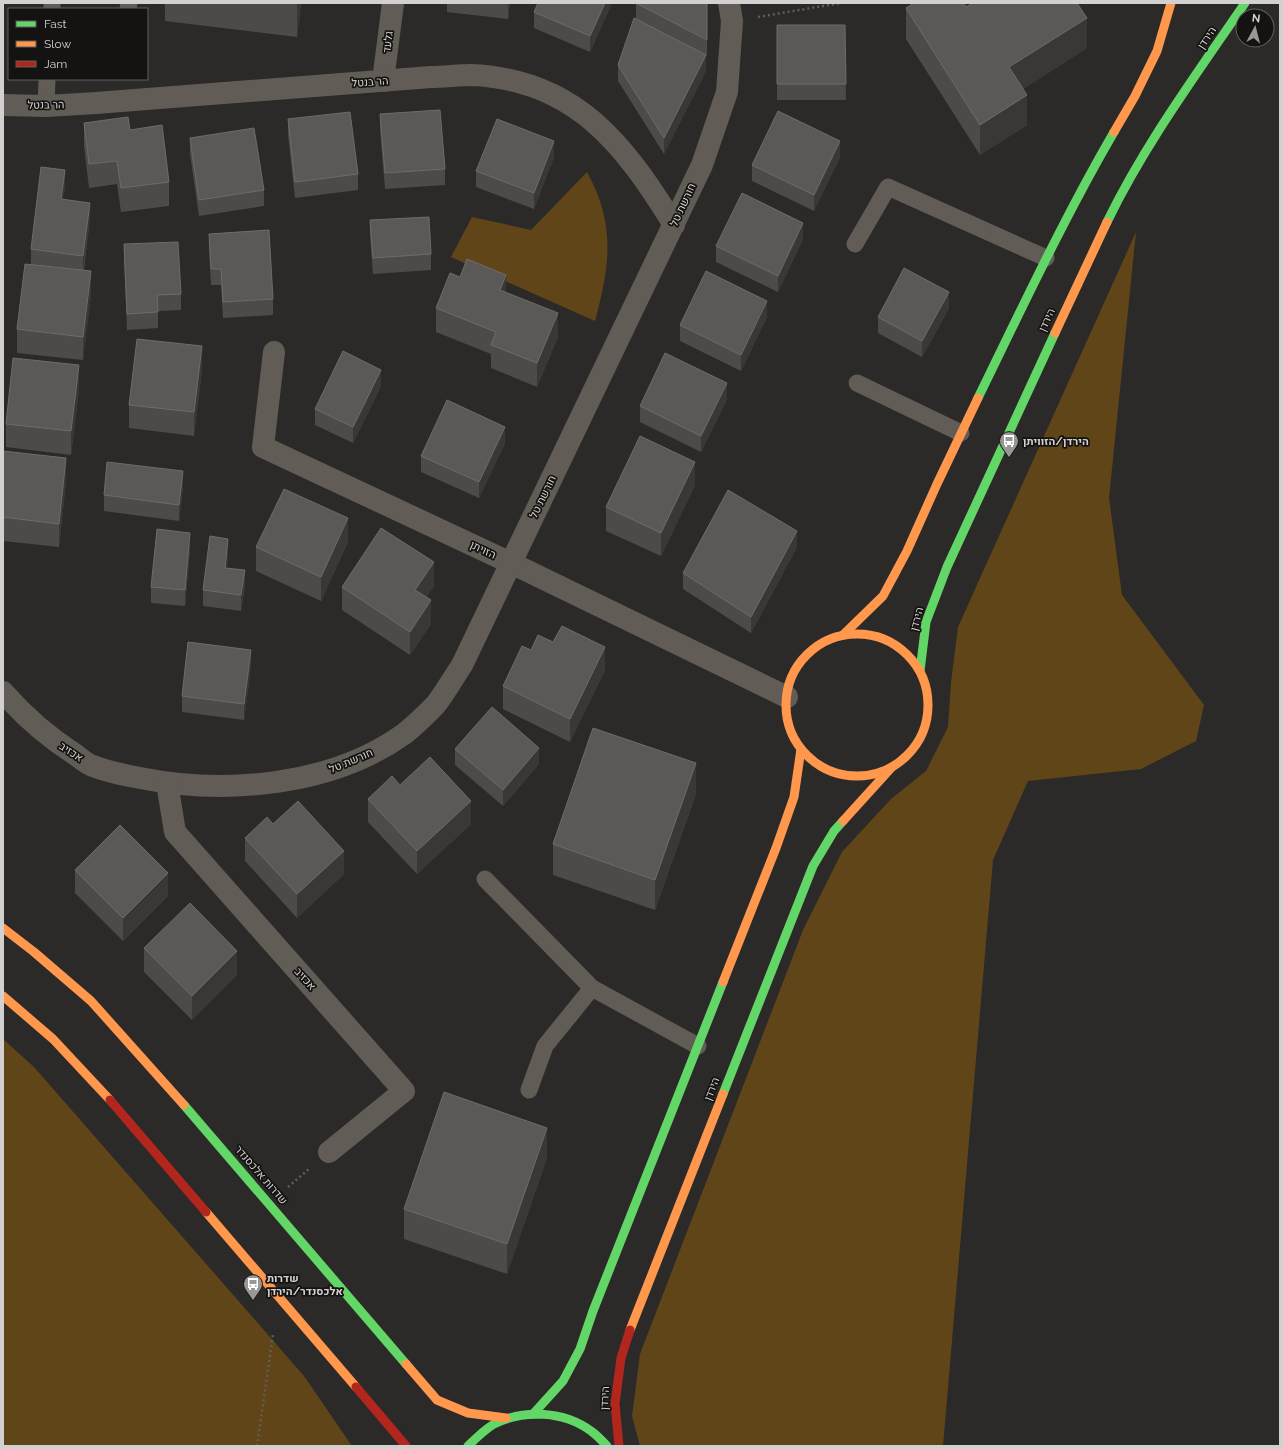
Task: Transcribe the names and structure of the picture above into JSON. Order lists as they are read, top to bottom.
{
  "streets": {
    "street": [
      "הירדן",
      "גלעד",
      "הר בנטל",
      "חורשת טל",
      "הזויתן",
      "אכזיב",
      "שדרות אלכסנדר"
    ]
  },
  "crossings": [
    ["הירדן", "הזויתן"],
    ["גלעד", "הר בנטל"],
    ["הר בנטל", "חורשת טל"],
    ["חורשת טל", "הזויתן"],
    ["חורשת טל", "אכזיב"]
  ],
  "places": {
    "bus stop": ["הירדן/הזוויתן", "שדרות אלכסנדר/הירדן"]
  },
  "legend": ["Fast", "Slow", "Jam"],
  "north": "top"
}
